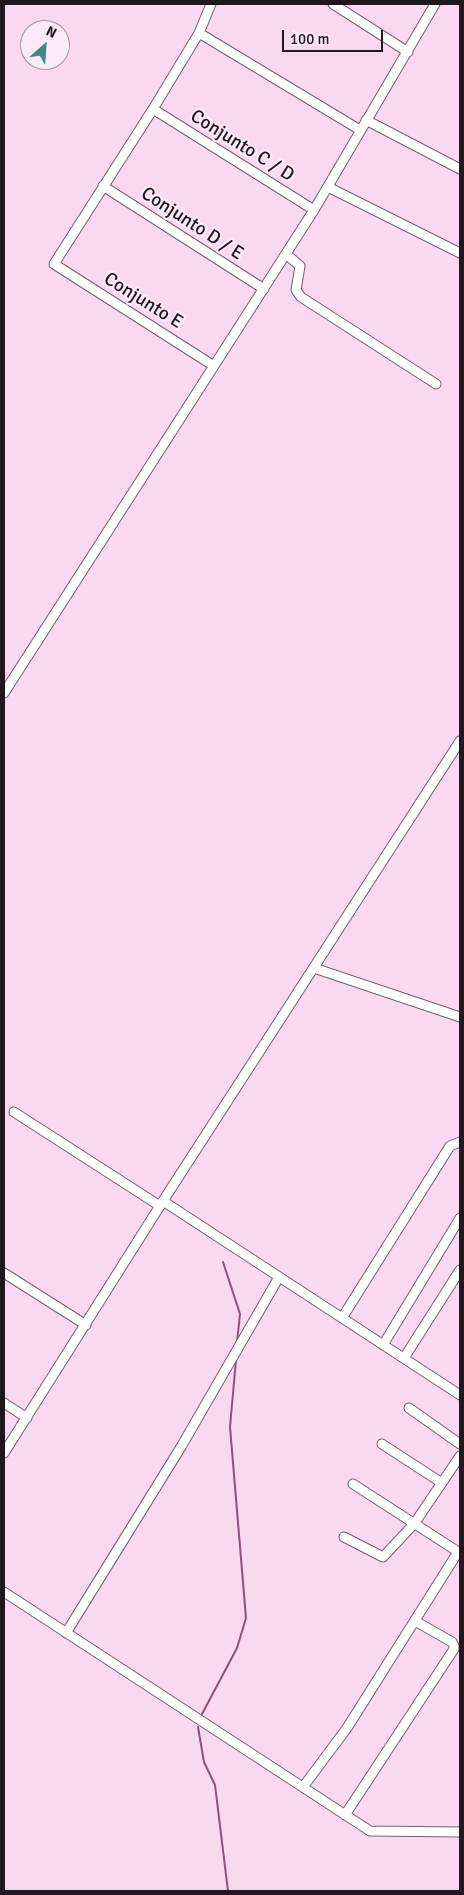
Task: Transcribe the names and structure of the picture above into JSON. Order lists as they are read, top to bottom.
{
  "streets": {
    "street": ["Conjunto C / D", "Conjunto D / E", "Conjunto E"]
  },
  "crossings": [
    ["Conjunto D / E", "Conjunto E"]
  ],
  "scale_bar": "100 m",
  "north": "top right"
}
